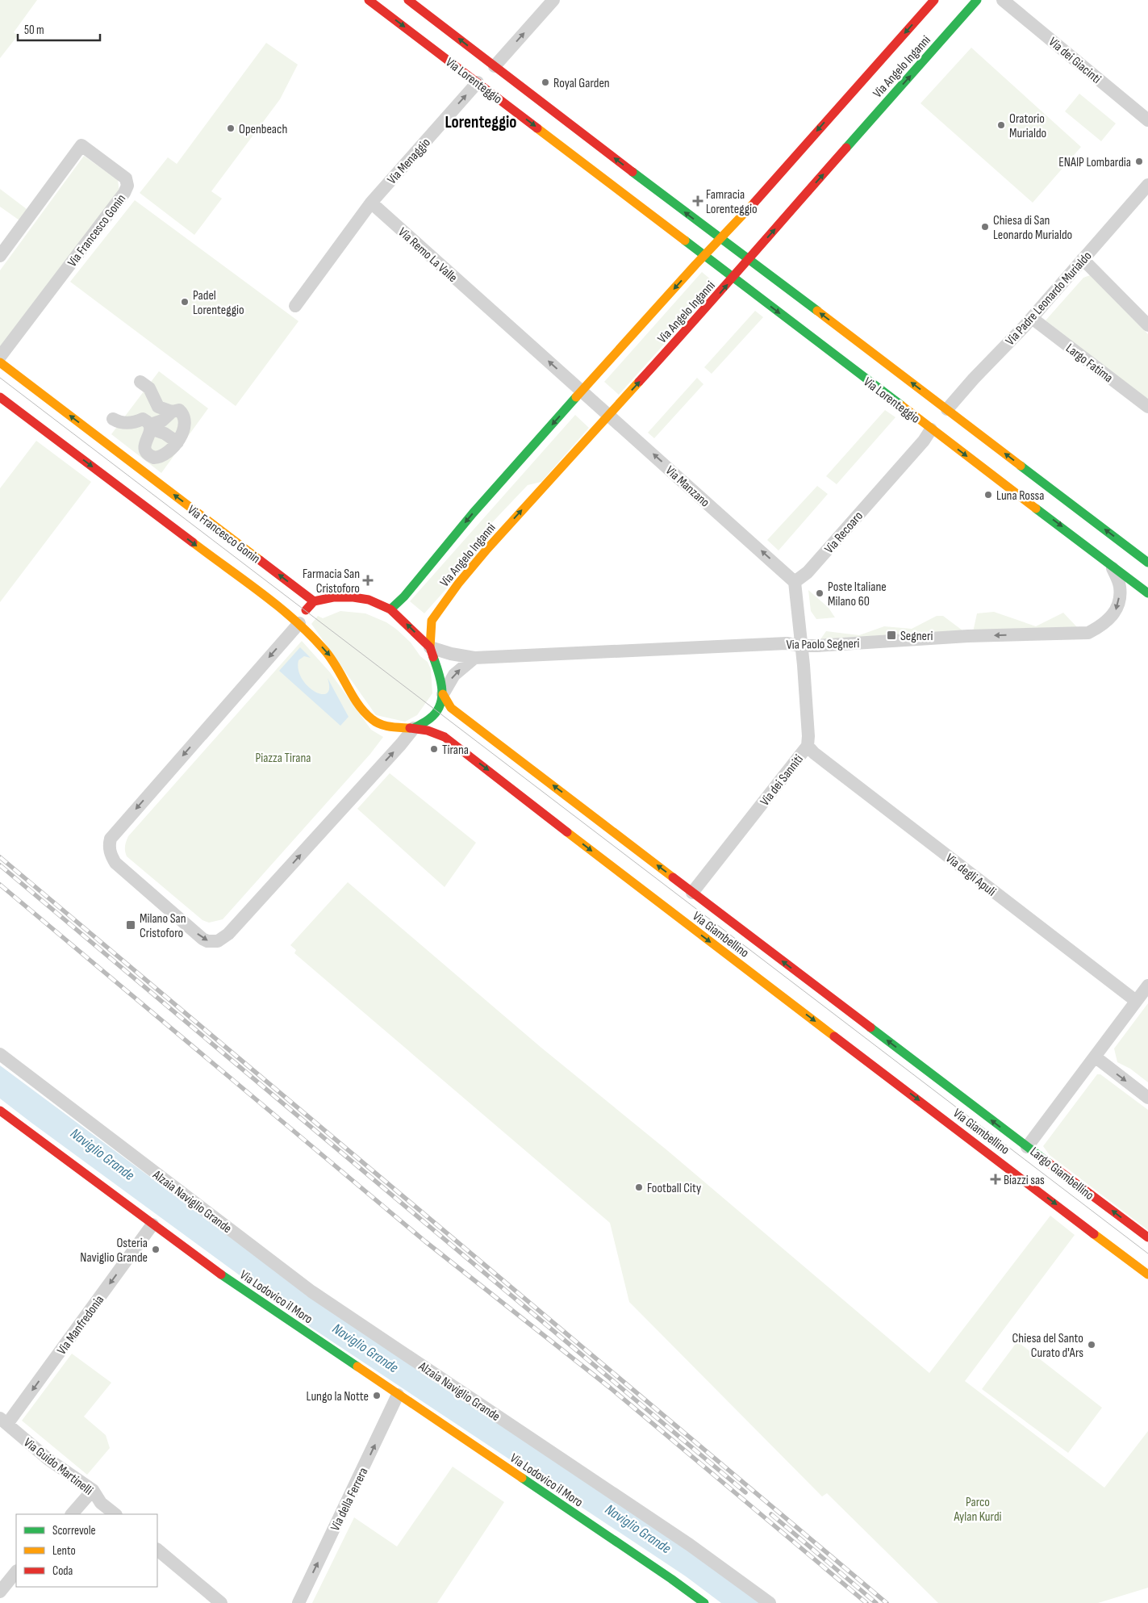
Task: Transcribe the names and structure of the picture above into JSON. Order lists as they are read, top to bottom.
{
  "streets": {
    "street": [
      "Via dei Giacinti",
      "Via Angelo Inganni",
      "Via Lorenteggio",
      "Via Menaggio",
      "Via Francesco Gonin",
      "Via Remo La Valle",
      "Via Padre Leonardo Murialdo",
      "Largo Fatima",
      "Via Manzano",
      "Via Recoaro",
      "Via Paolo Segneri",
      "Via dei Sanniti",
      "Via degli Apuli",
      "Via Giambellino",
      "Largo Giambellino",
      "Alzaia Naviglio Grande",
      "Via Lodovico il Moro",
      "Via Manfredonia",
      "Via Guido Martinelli",
      "Via della Ferrera"
    ]
  },
  "crossings": [
    ["Via Angelo Inganni", "Via Lorenteggio"],
    ["Via Angelo Inganni", "Via Remo La Valle"],
    ["Via Angelo Inganni", "Via Manzano"],
    ["Via Angelo Inganni", "Via Paolo Segneri"],
    ["Via Lorenteggio", "Via Menaggio"],
    ["Via Lorenteggio", "Via Padre Leonardo Murialdo"],
    ["Via Lorenteggio", "Via Recoaro"],
    ["Via Lorenteggio", "Via Paolo Segneri"],
    ["Via Menaggio", "Via Remo La Valle"],
    ["Via Remo La Valle", "Via Manzano"],
    ["Via Padre Leonardo Murialdo", "Largo Fatima"],
    ["Via Manzano", "Via Recoaro"],
    ["Via Paolo Segneri", "Via dei Sanniti"],
    ["Via dei Sanniti", "Via degli Apuli"],
    ["Via dei Sanniti", "Via Giambellino"],
    ["Via degli Apuli", "Largo Giambellino"],
    ["Via Giambellino", "Largo Giambellino"],
    ["Via Lodovico il Moro", "Via Manfredonia"],
    ["Via Lodovico il Moro", "Via della Ferrera"],
    ["Via Manfredonia", "Via Guido Martinelli"]
  ],
  "one_way": [
    "Via Menaggio",
    "Via Remo La Valle",
    "Via Manzano",
    "Via Paolo Segneri",
    "Largo Giambellino",
    "Via Manfredonia",
    "Via della Ferrera"
  ],
  "districts": ["Lorenteggio"],
  "water": ["Naviglio Grande"],
  "parks": ["Piazza Tirana", "Parco Aylan Kurdi"],
  "places": {
    "other": [
      "Royal Garden",
      "Oratorio Murialdo",
      "Openbeach",
      "ENAIP Lombardia",
      "Chiesa di San Leonardo Murialdo",
      "Padel Lorenteggio",
      "Luna Rossa",
      "Poste Italiane Milano 60",
      "Tirana",
      "Football City",
      "Osteria Naviglio Grande",
      "Chiesa del Santo Curato d'Ars",
      "Lungo la Notte"
    ],
    "health": ["Famracia Lorenteggio", "Farmacia San Cristoforo", "Biazzi sas"],
    "transit": ["Segneri", "Milano San Cristoforo"]
  },
  "legend": ["Scorrevole", "Lento", "Coda"],
  "scale_bar": "50 m"
}
